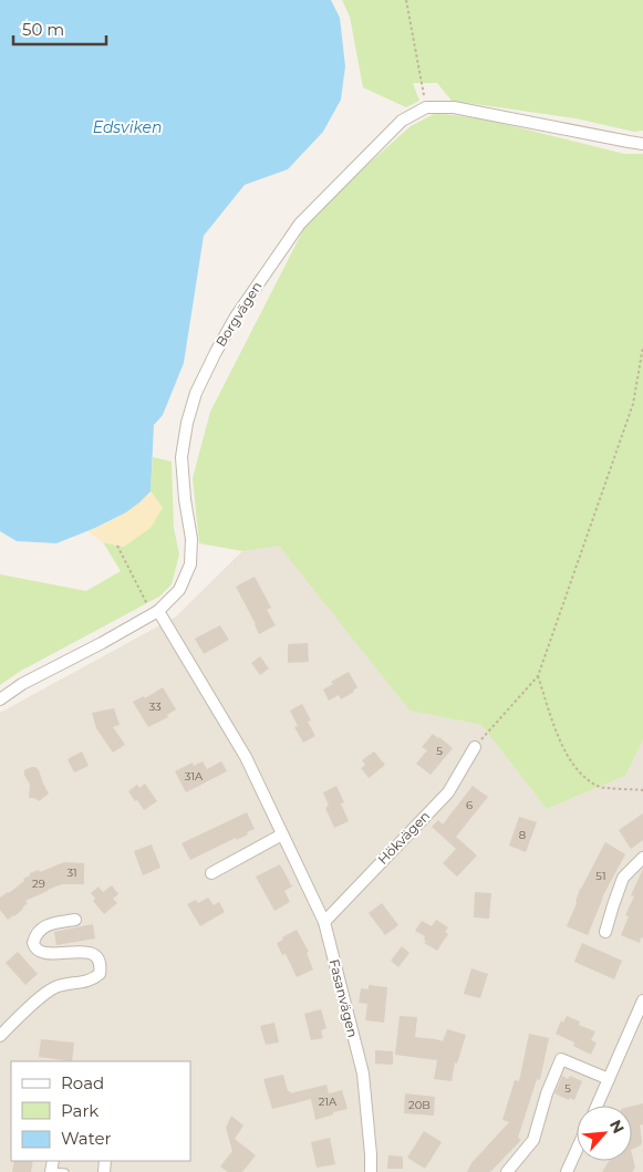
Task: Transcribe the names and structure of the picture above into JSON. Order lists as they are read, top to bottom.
{
  "streets": {
    "street": ["Borgvägen", "Hökvägen", "Fasanvägen"]
  },
  "crossings": [
    ["Borgvägen", "Fasanvägen"],
    ["Hökvägen", "Fasanvägen"]
  ],
  "water": ["Edsviken"],
  "house_numbers": [
    "33",
    "5",
    "31A",
    "6",
    "8",
    "31",
    "51",
    "29",
    "5",
    "21A",
    "20B"
  ],
  "legend": ["Road", "Park", "Water"],
  "scale_bar": "50 m",
  "north": "top right"
}
